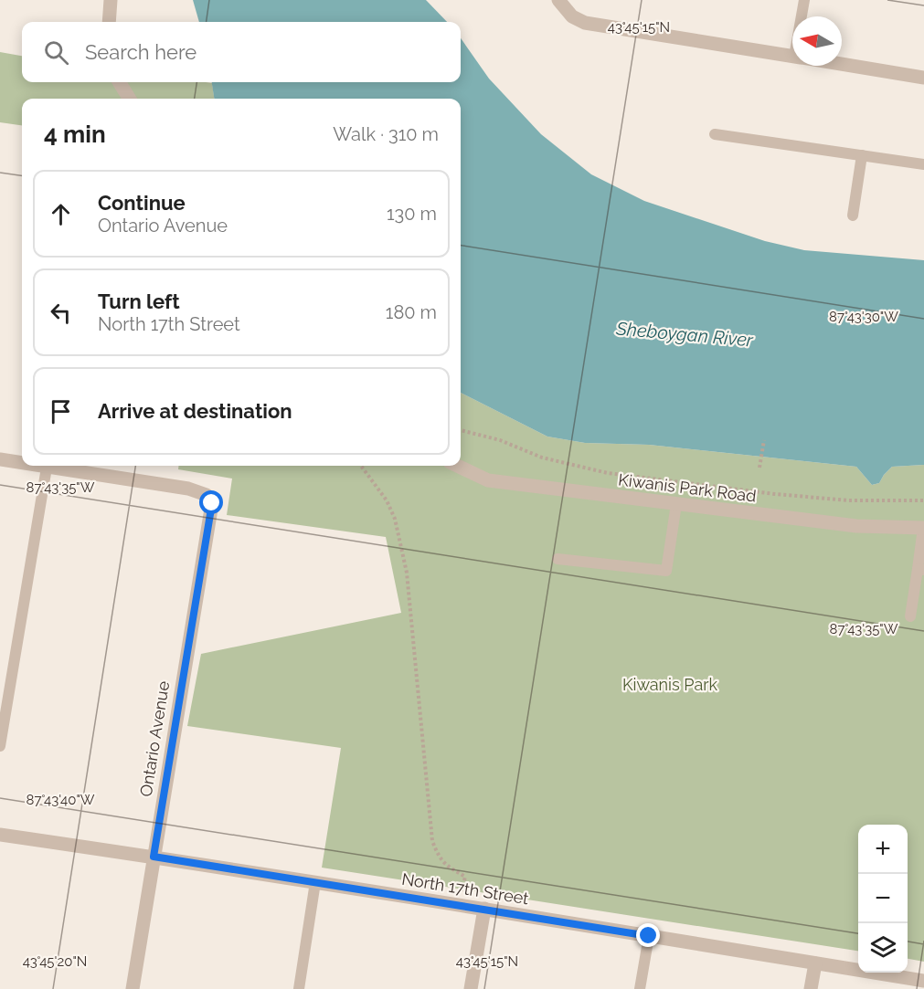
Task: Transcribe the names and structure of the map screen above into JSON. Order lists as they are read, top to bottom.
{
  "streets": {
    "street": ["Kiwanis Park Road", "Ontario Avenue", "North 17th Street"]
  },
  "crossings": [
    ["Ontario Avenue", "North 17th Street"]
  ],
  "water": ["Sheboygan River"],
  "parks": ["Kiwanis Park"],
  "north": "left",
  "page": {
    "search": "Search here",
    "heading": ["4 min", "Walk · 310 m"],
    "list": [
      ["Continue", "Ontario Avenue", "130 m"],
      ["Turn left", "North 17th Street", "180 m"],
      "Arrive at destination"
    ],
    "map_buttons": ["+", "−"]
  },
  "coordinates": [
    "43°45'15\"N",
    "87°43'30\"W",
    "87°43'35\"W",
    "87°43'40\"W",
    "43°45'20\"N"
  ]
}
